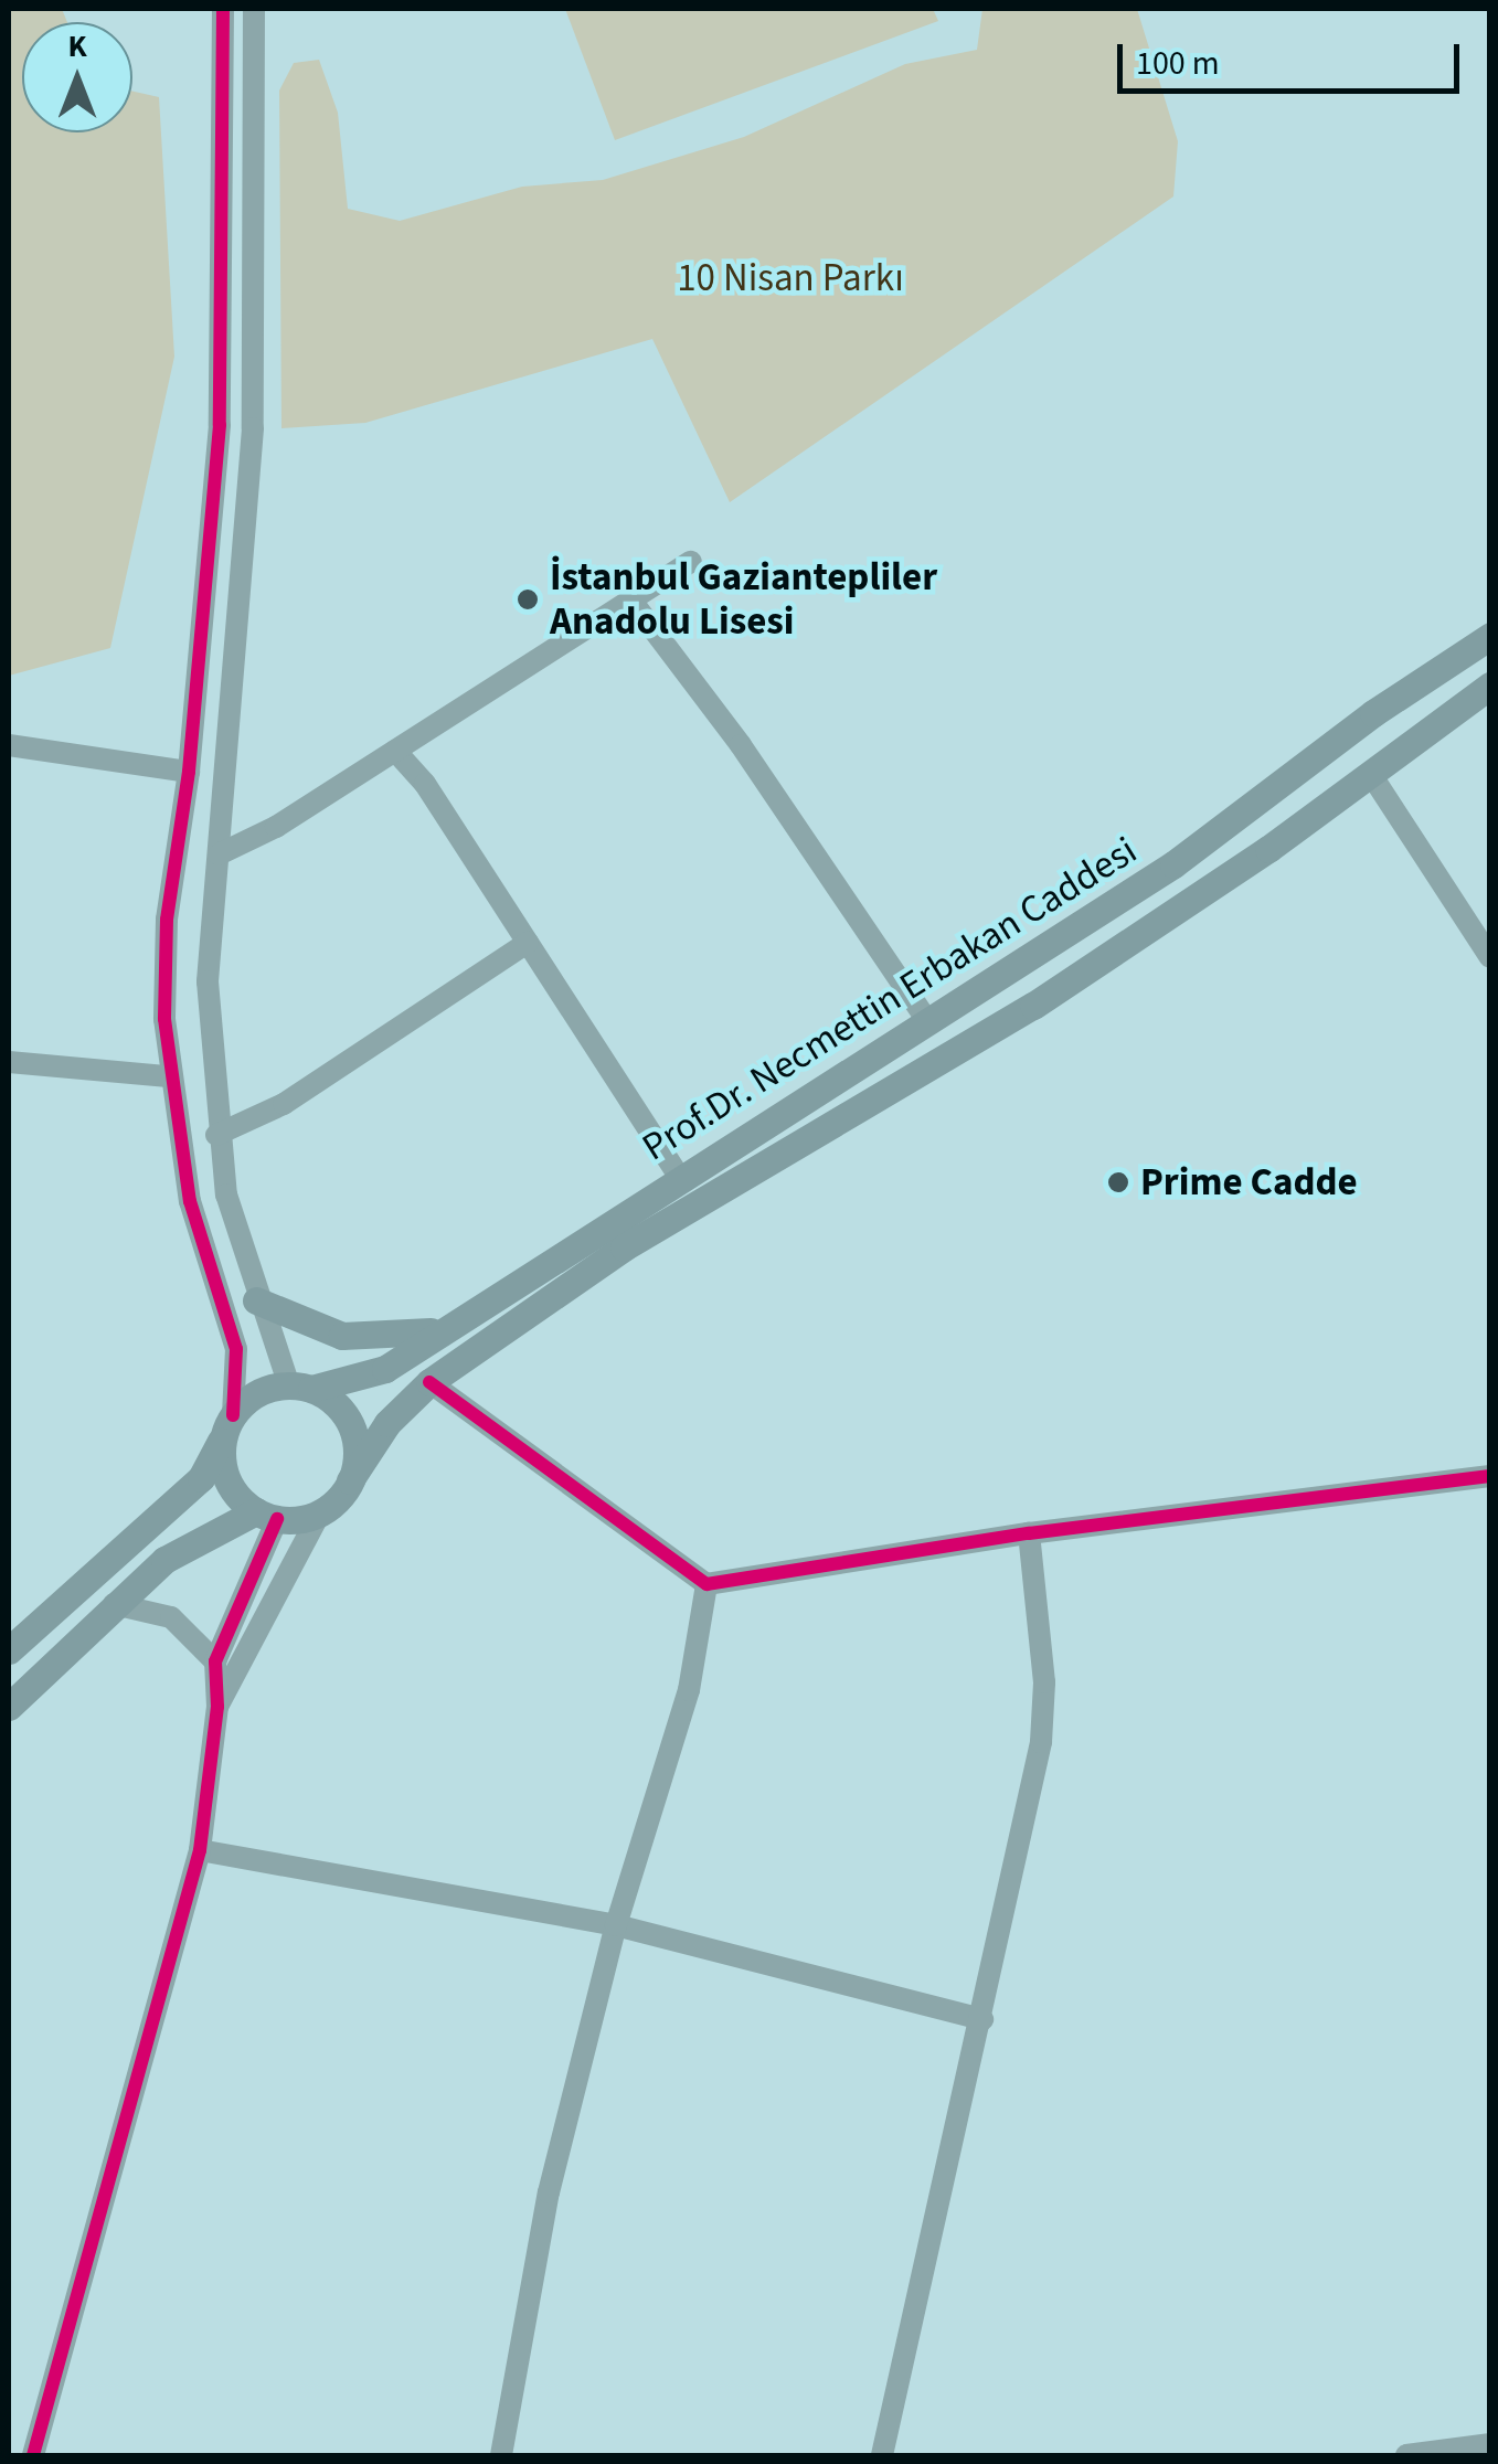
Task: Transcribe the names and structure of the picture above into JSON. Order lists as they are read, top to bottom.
{
  "streets": {
    "main road": ["Prof.Dr. Necmettin Erbakan Caddesi"]
  },
  "parks": ["10 Nisan Parkı"],
  "places": ["İstanbul Gaziantepliler Anadolu Lisesi", "Prime Cadde"],
  "scale_bar": "100 m",
  "north": "top"
}
